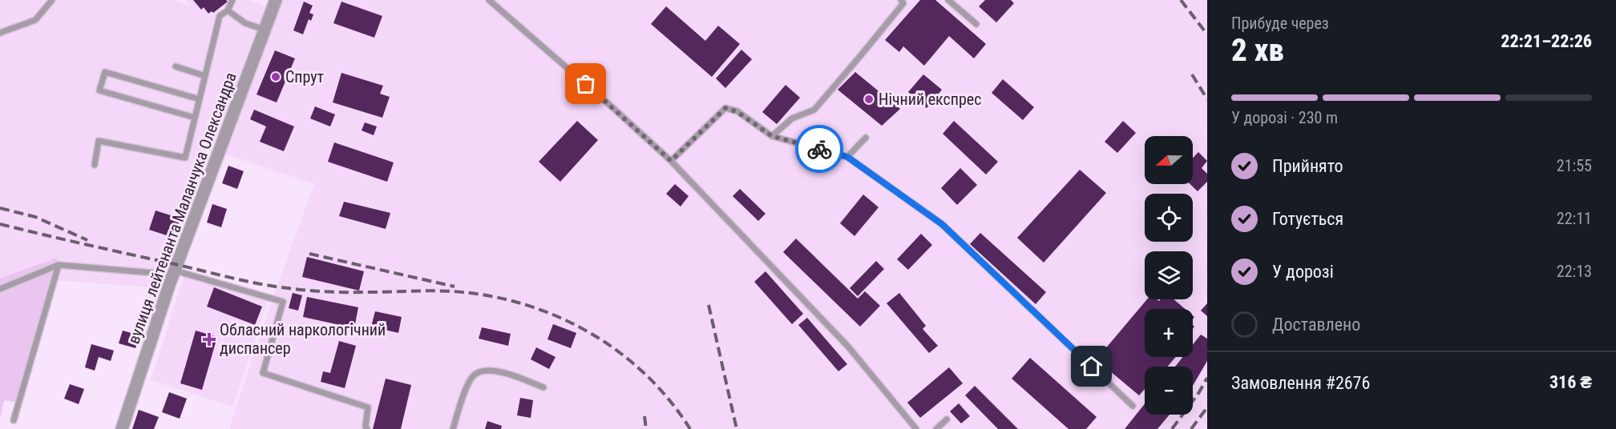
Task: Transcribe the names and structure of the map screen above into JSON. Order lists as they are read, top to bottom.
{
  "streets": {
    "street": ["вулиця лейтенанта Маланчука Олександра"]
  },
  "places": {
    "other": ["Спрут", "Нічний експрес"],
    "health": ["Обласний наркологічний диспансер"]
  },
  "north": "left",
  "page": {
    "heading": ["2 хв", "Прибуде через", "22:21–22:26"],
    "panel": ["Замовлення #2676", "316 ₴"],
    "bar": "У дорозі · 230 m",
    "map_buttons": ["+", "−"],
    "list": [
      ["Прийнято", "21:55"],
      ["Готується", "22:11"],
      ["У дорозі", "22:13"],
      "Доставлено"
    ]
  }
}
